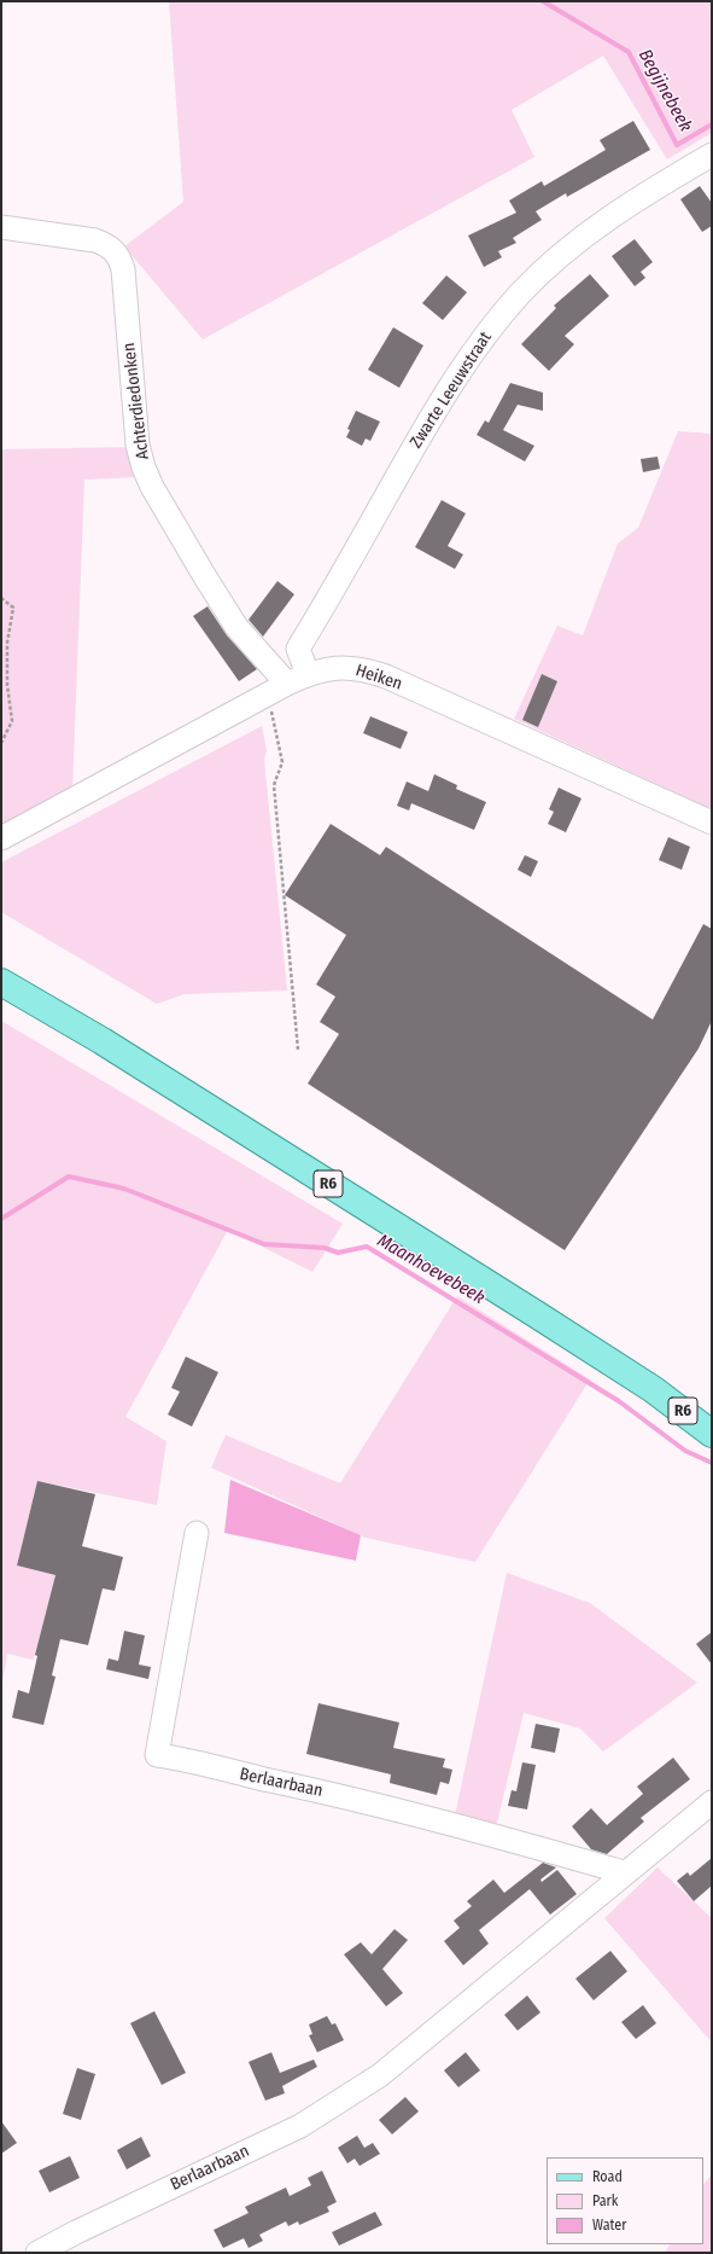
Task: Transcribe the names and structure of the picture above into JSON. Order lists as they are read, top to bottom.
{
  "streets": {
    "main road": ["R6"],
    "street": [
      "Zwarte Leeuwstraat",
      "Achterdiedonken",
      "Heiken",
      "Berlaarbaan"
    ]
  },
  "crossings": [
    ["Zwarte Leeuwstraat", "Heiken"],
    ["Achterdiedonken", "Heiken"]
  ],
  "water": ["Begijnebeek", "Maanhoevebeek"],
  "legend": ["Road", "Park", "Water"]
}
